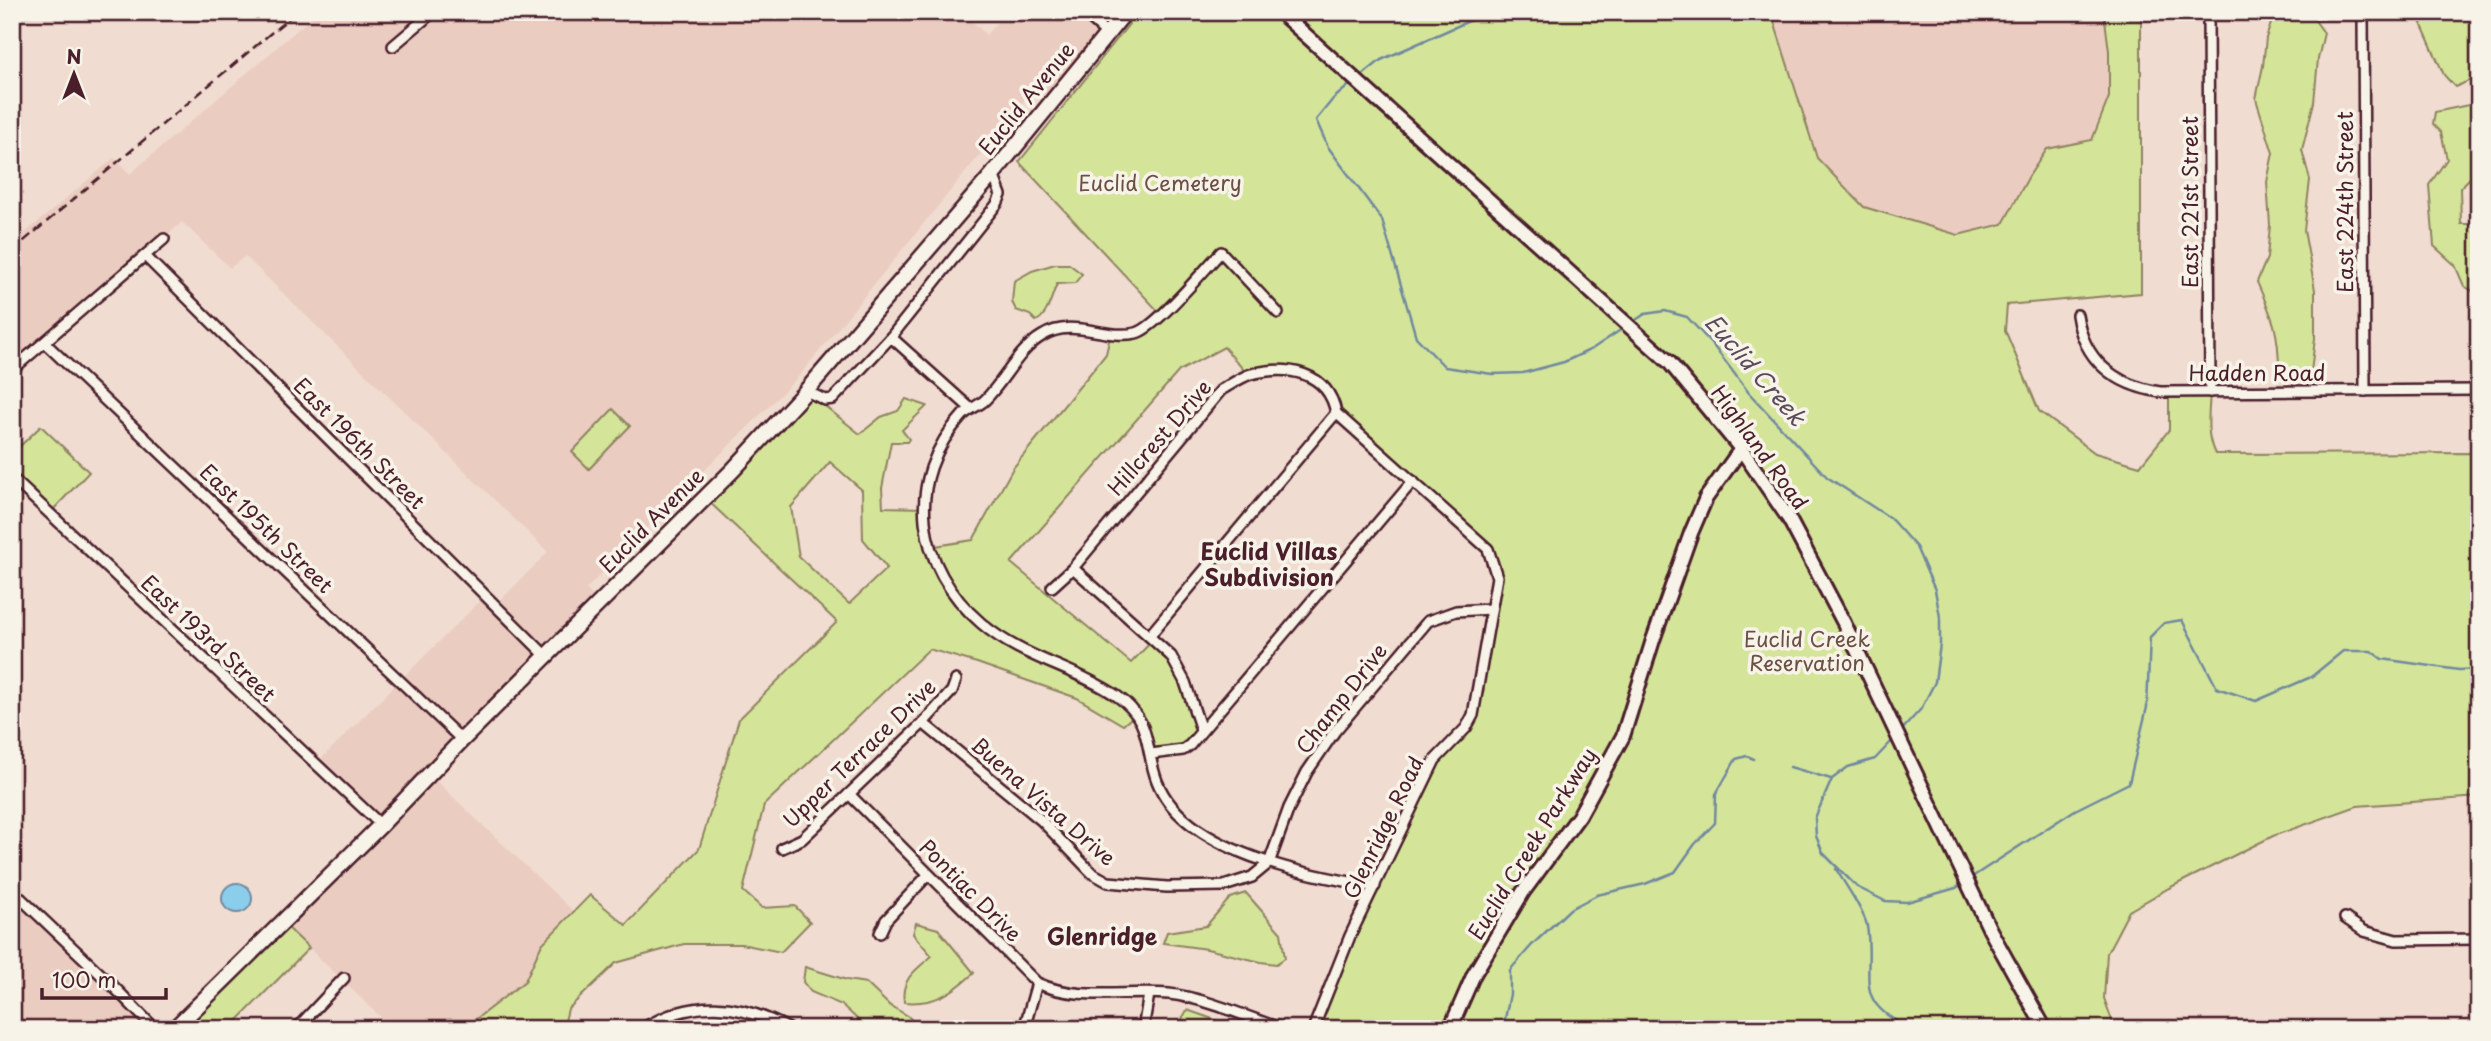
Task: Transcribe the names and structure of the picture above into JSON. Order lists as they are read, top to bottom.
{
  "streets": {
    "main road": ["Euclid Avenue"],
    "street": [
      "East 221st Street",
      "East 224th Street",
      "Hadden Road",
      "Hillcrest Drive",
      "East 196th Street",
      "Highland Road",
      "East 195th Street",
      "East 193rd Street",
      "Champ Drive",
      "Upper Terrace Drive",
      "Buena Vista Drive",
      "Glenridge Road",
      "Euclid Creek Parkway",
      "Pontiac Drive"
    ]
  },
  "crossings": [
    ["Euclid Avenue", "East 196th Street"],
    ["Euclid Avenue", "East 195th Street"],
    ["Euclid Avenue", "East 193rd Street"],
    ["East 221st Street", "Hadden Road"],
    ["East 224th Street", "Hadden Road"],
    ["Hillcrest Drive", "Glenridge Road"],
    ["Highland Road", "Euclid Creek Parkway"],
    ["Champ Drive", "Buena Vista Drive"],
    ["Champ Drive", "Glenridge Road"],
    ["Upper Terrace Drive", "Buena Vista Drive"],
    ["Upper Terrace Drive", "Pontiac Drive"]
  ],
  "districts": ["Euclid Villas Subdivision", "Glenridge"],
  "water": ["Euclid Creek"],
  "parks": ["Euclid Cemetery", "Euclid Creek Reservation"],
  "scale_bar": "100 m",
  "north": "top"
}
